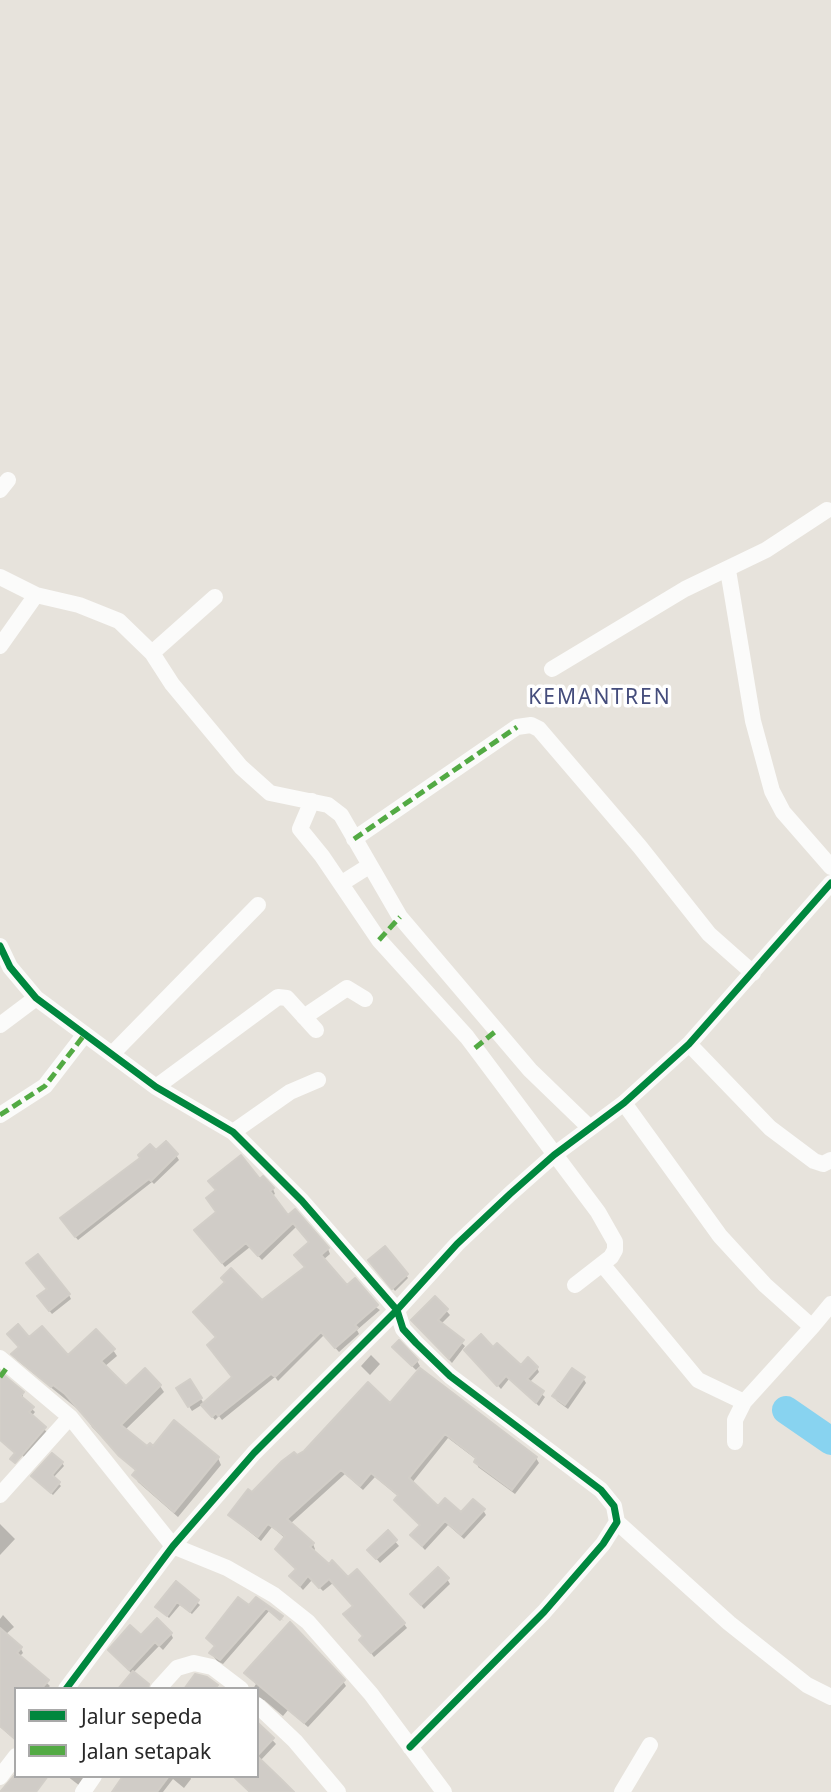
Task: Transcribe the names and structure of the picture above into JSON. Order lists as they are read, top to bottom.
{
  "districts": ["KEMANTREN"],
  "legend": ["Jalur sepeda", "Jalan setapak"]
}
